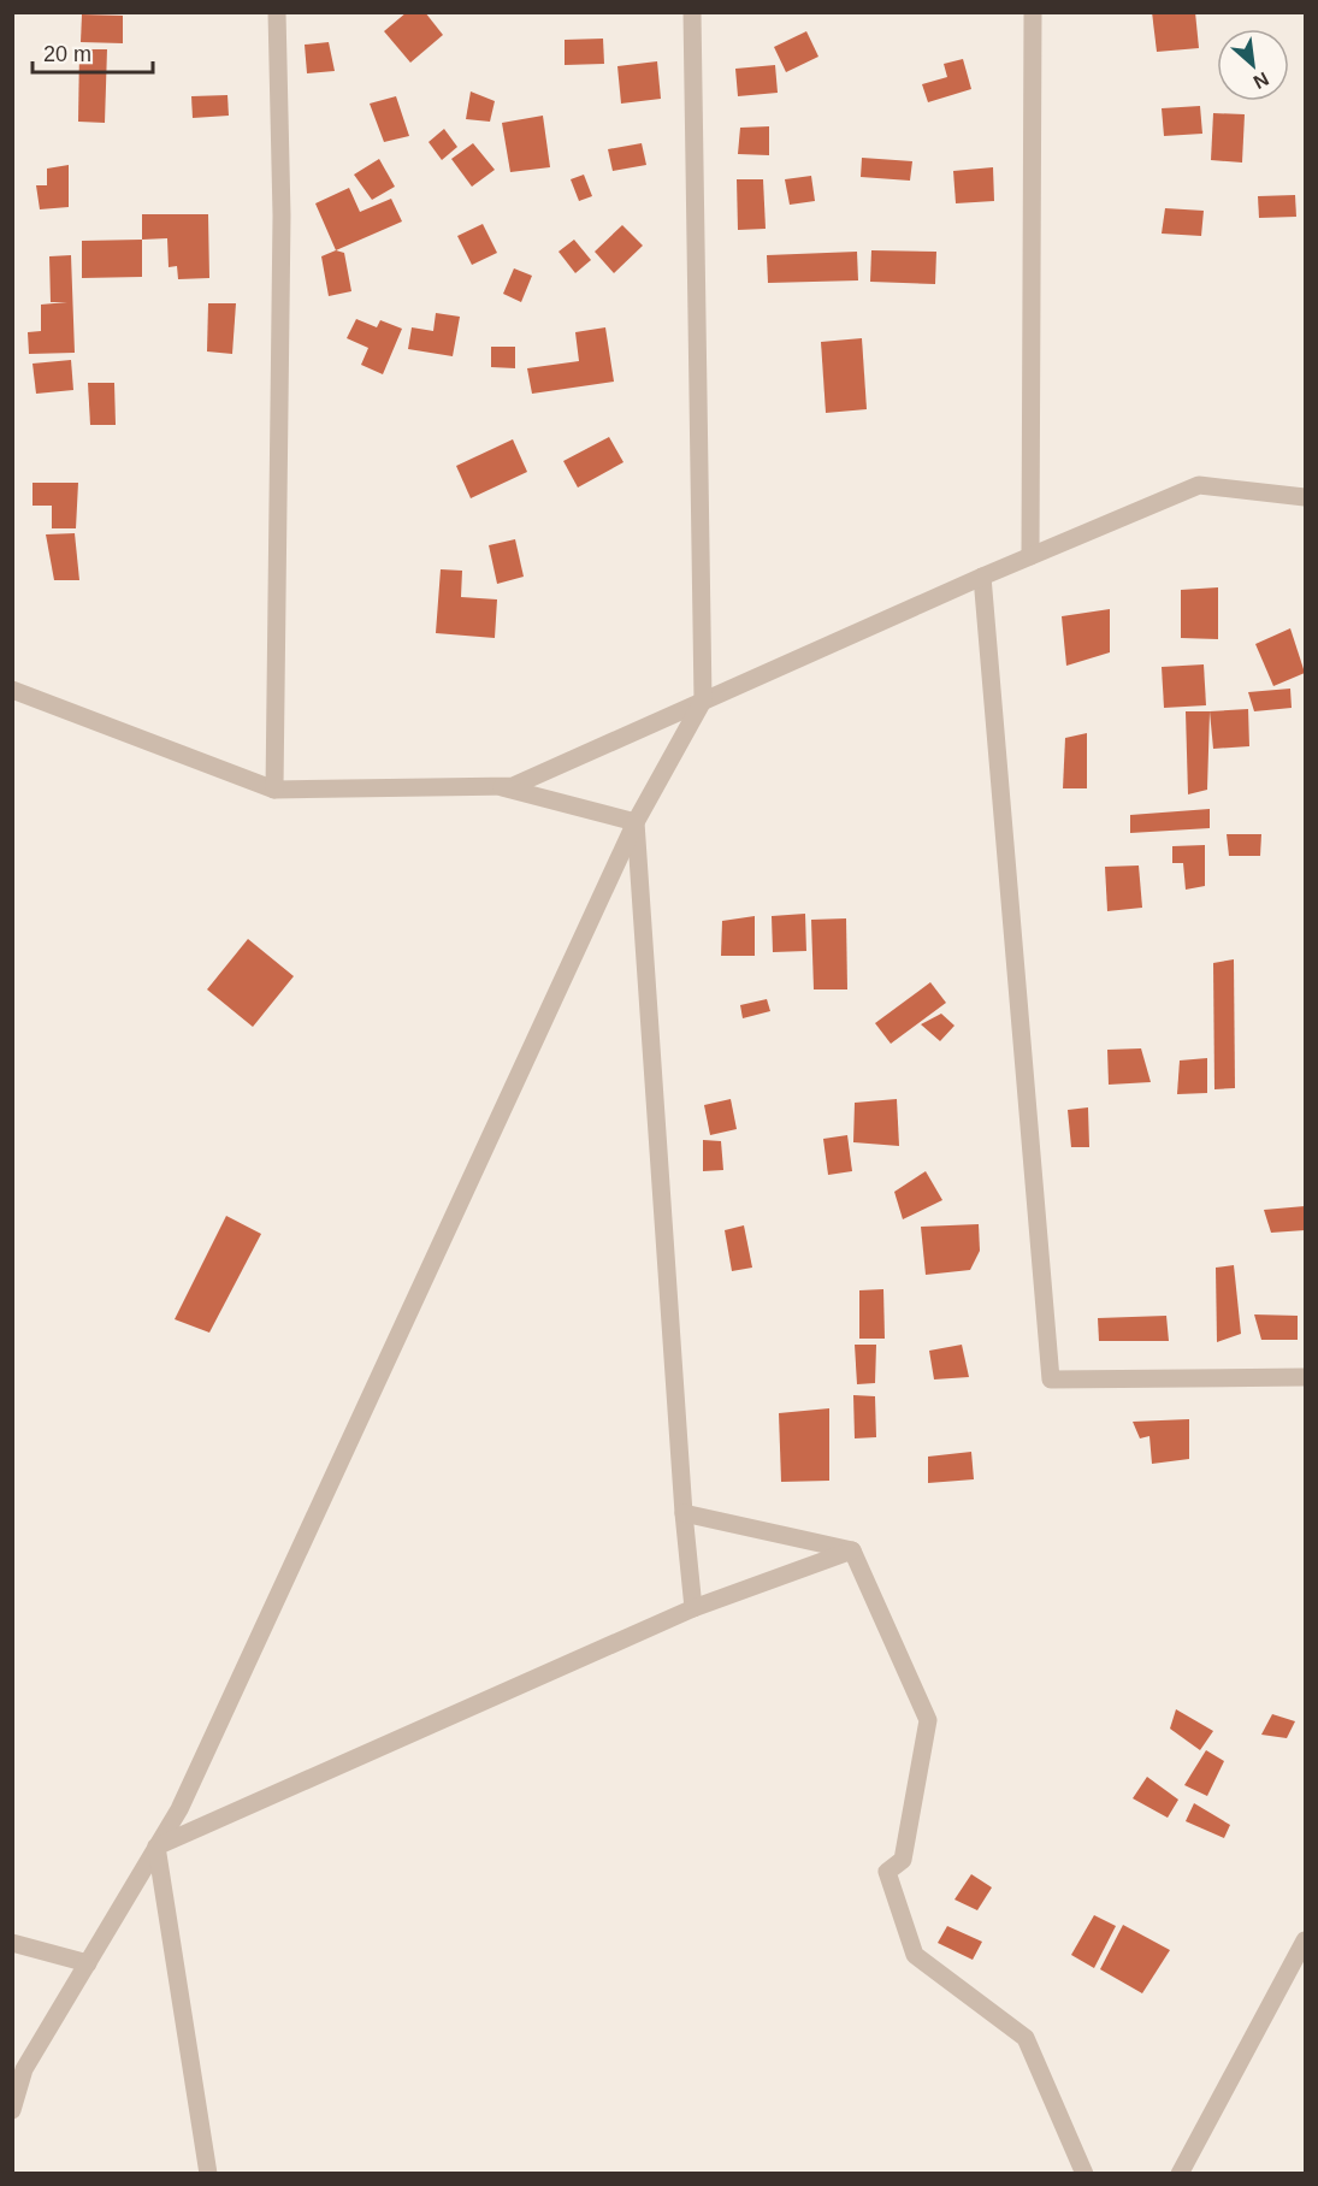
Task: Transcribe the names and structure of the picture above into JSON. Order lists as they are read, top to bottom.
{
  "scale_bar": "20 m",
  "north": "bottom right"
}
